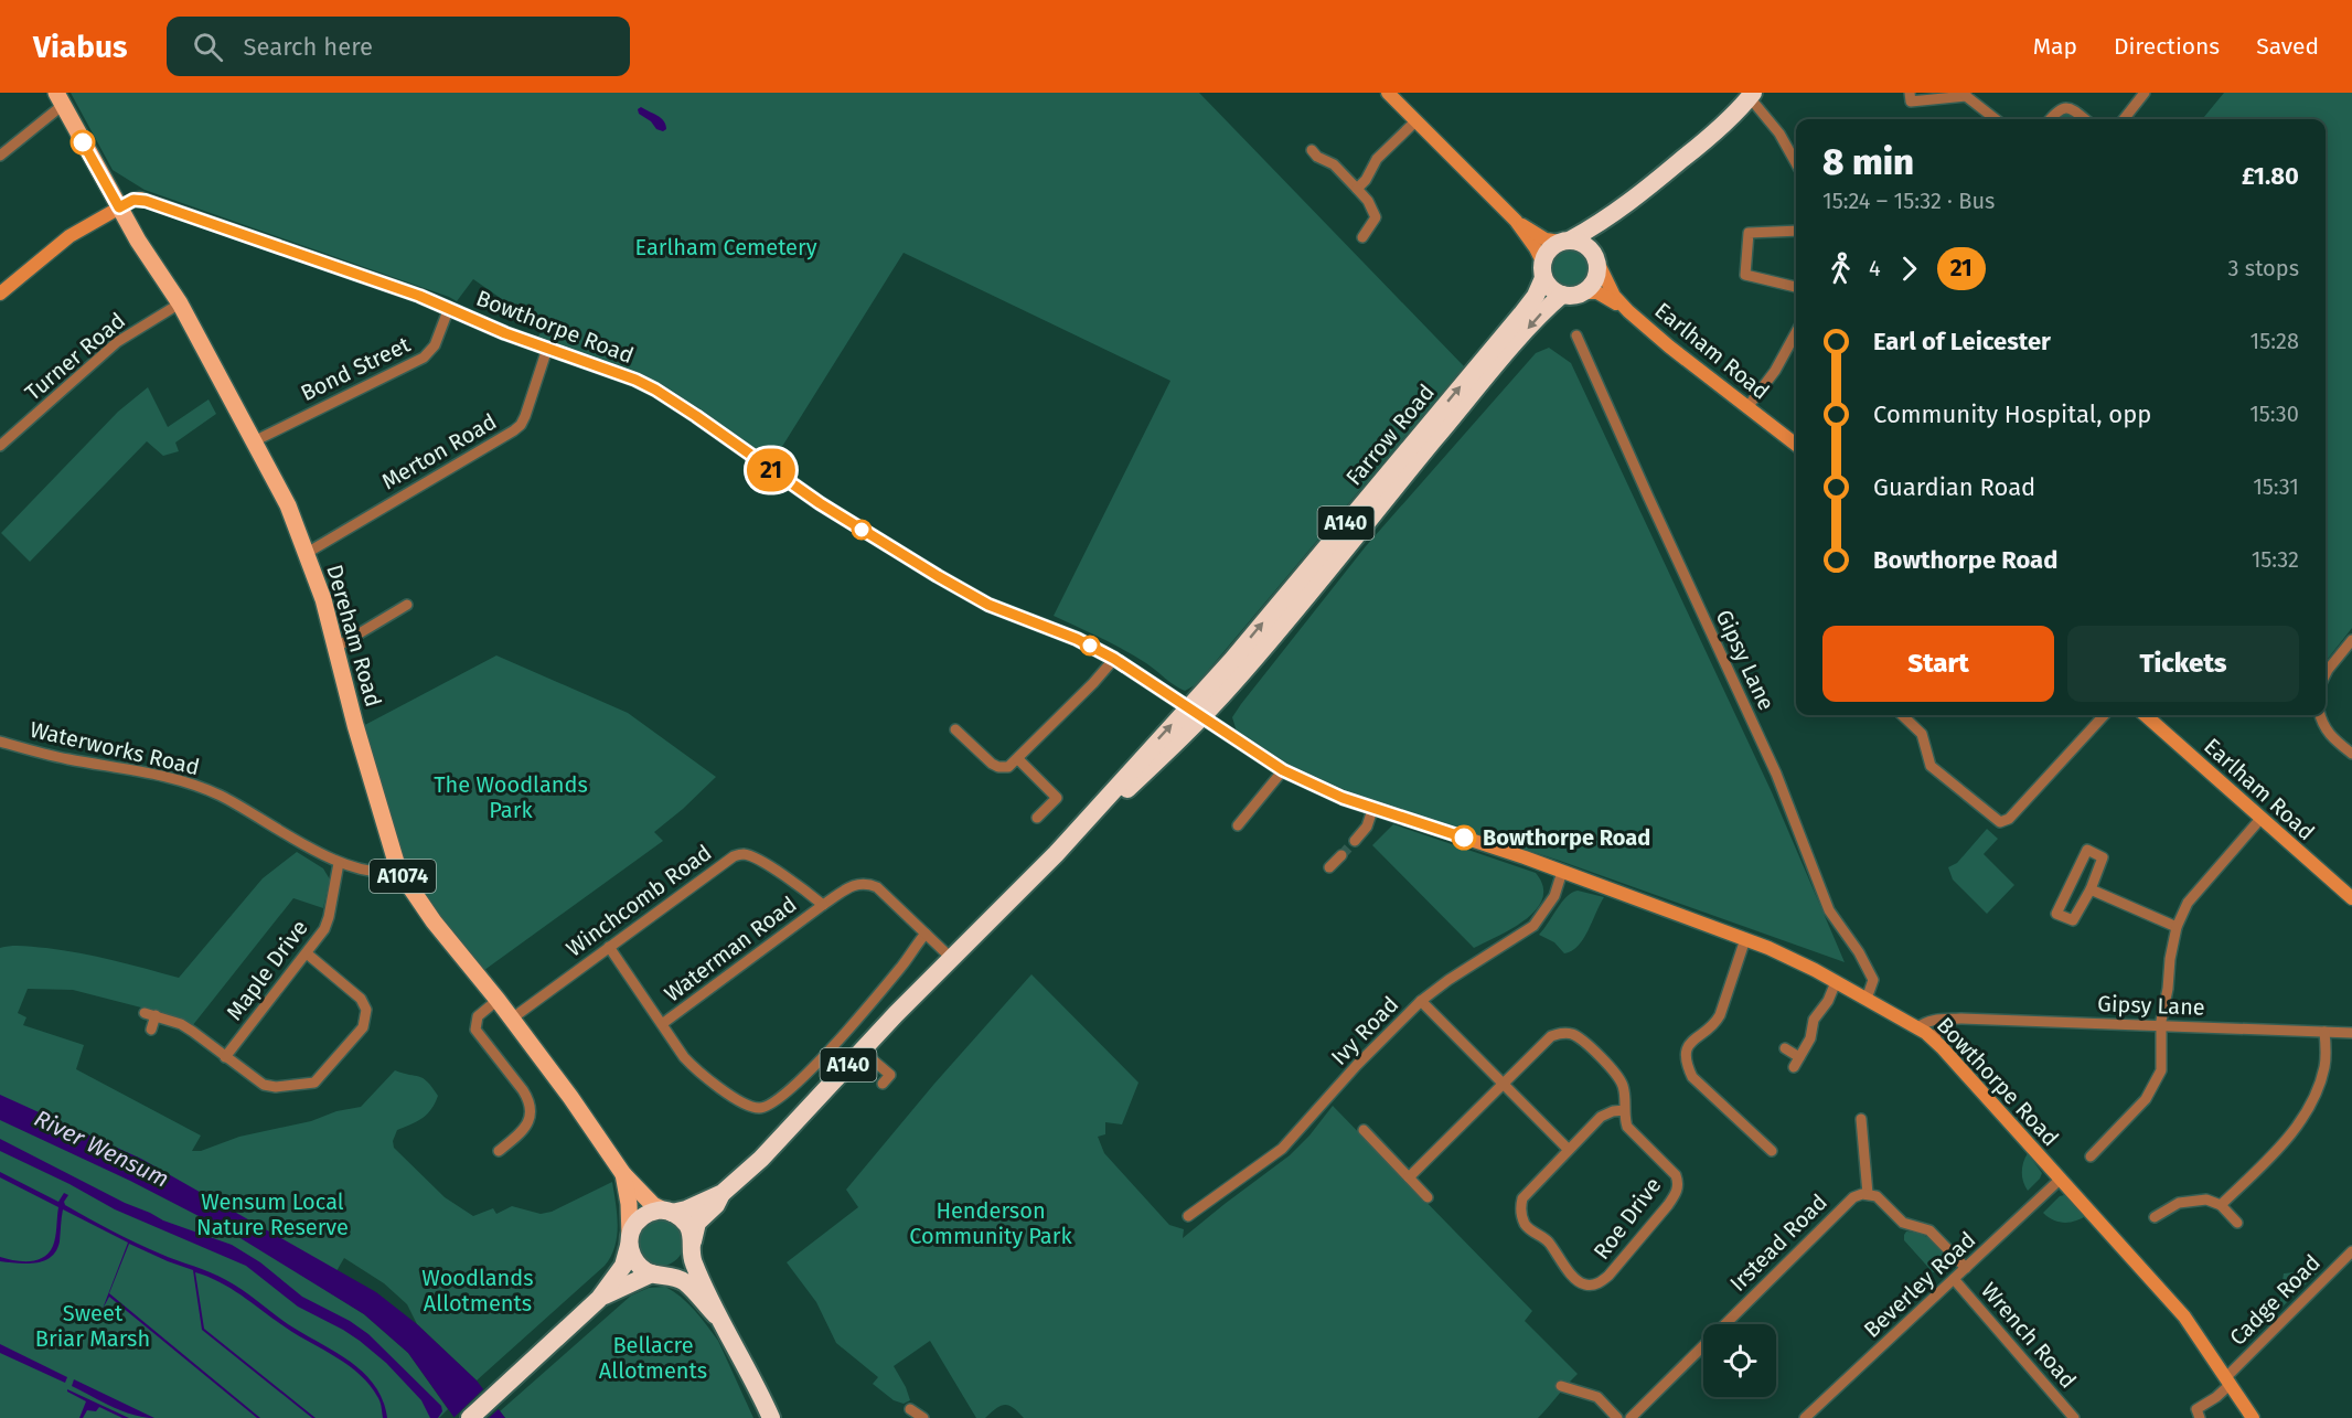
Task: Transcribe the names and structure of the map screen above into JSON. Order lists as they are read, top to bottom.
{
  "streets": {
    "highway": [
      "Farrow Road",
      "A140",
      "Dereham Road",
      "A1074"
    ],
    "street": [
      "Bowthorpe Road",
      "Earlham Road",
      "Turner Road",
      "Bond Street",
      "Merton Road",
      "Gipsy Lane",
      "Waterworks Road",
      "Winchcomb Road",
      "Waterman Road",
      "Maple Drive",
      "Ivy Road",
      "Roe Drive",
      "Irstead Road",
      "Beverley Road",
      "Cadge Road",
      "Wrench Road"
    ]
  },
  "crossings": [
    ["Bowthorpe Road", "Bond Street"],
    ["Bowthorpe Road", "Farrow Road"],
    ["Bowthorpe Road", "Merton Road"],
    ["Bowthorpe Road", "A140"],
    ["Bowthorpe Road", "Dereham Road"],
    ["Bowthorpe Road", "Gipsy Lane"],
    ["Bowthorpe Road", "Ivy Road"],
    ["Bowthorpe Road", "Beverley Road"],
    ["Bowthorpe Road", "Cadge Road"],
    ["Earlham Road", "Farrow Road"],
    ["Earlham Road", "A140"],
    ["Turner Road", "Dereham Road"],
    ["Bond Street", "Dereham Road"],
    ["Farrow Road", "A140"],
    ["Merton Road", "Dereham Road"],
    ["A140", "Dereham Road"],
    ["Dereham Road", "Waterworks Road"],
    ["Dereham Road", "Winchcomb Road"],
    ["Waterworks Road", "Maple Drive"],
    ["Winchcomb Road", "Waterman Road"],
    ["Beverley Road", "Wrench Road"]
  ],
  "water": ["River Wensum"],
  "parks": [
    "Earlham Cemetery",
    "The Woodlands Park",
    "Wensum Local Nature Reserve",
    "Henderson Community Park",
    "Woodlands Allotments",
    "Sweet Briar Marsh",
    "Bellacre Allotments"
  ],
  "places": ["Bowthorpe Road"],
  "lines": ["bus line 21"],
  "page": {
    "header": "Viabus",
    "search": "Search here",
    "nav": ["Map", "Directions", "Saved"],
    "on_map": "21",
    "heading": ["8 min", "15:24 – 15:32 · Bus", "£1.80"],
    "legs": ["4", "21", "3 stops"],
    "list": [
      {
        "name": "Earl of Leicester",
        "value": "15:28"
      },
      {
        "name": "Community Hospital, opp",
        "value": "15:30"
      },
      {
        "name": "Guardian Road",
        "value": "15:31"
      },
      {
        "name": "Bowthorpe Road",
        "value": "15:32"
      }
    ],
    "buttons": ["Start", "Tickets"]
  }
}
